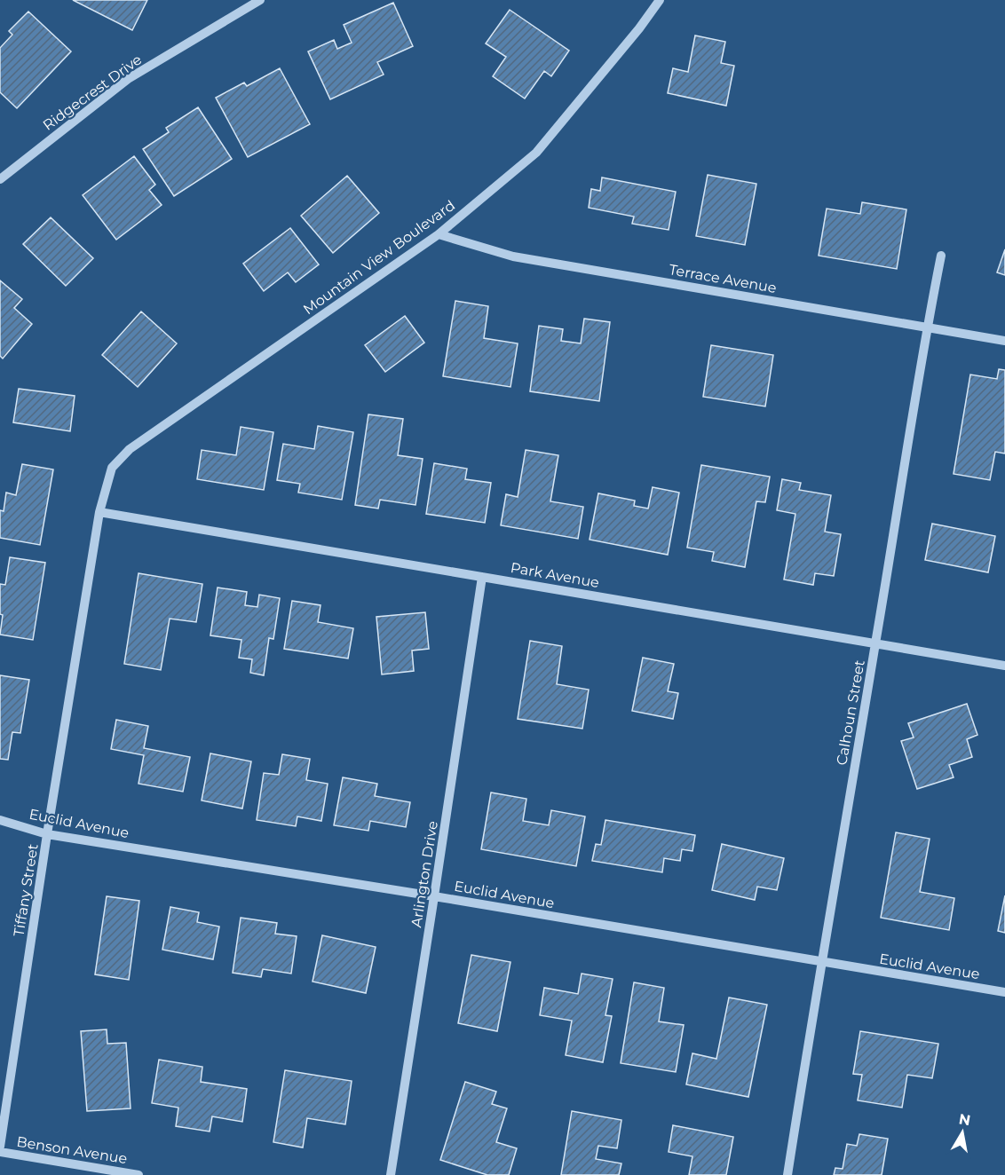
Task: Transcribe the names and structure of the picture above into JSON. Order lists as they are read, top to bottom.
{
  "streets": {
    "street": [
      "Ridgecrest Drive",
      "Mountain View Boulevard",
      "Terrace Avenue",
      "Park Avenue",
      "Calhoun Street",
      "Euclid Avenue",
      "Arlington Drive",
      "Tiffany Street",
      "Benson Avenue"
    ]
  },
  "crossings": [
    ["Mountain View Boulevard", "Terrace Avenue"],
    ["Mountain View Boulevard", "Park Avenue"],
    ["Mountain View Boulevard", "Tiffany Street"],
    ["Terrace Avenue", "Calhoun Street"],
    ["Park Avenue", "Calhoun Street"],
    ["Park Avenue", "Arlington Drive"],
    ["Park Avenue", "Tiffany Street"],
    ["Calhoun Street", "Euclid Avenue"],
    ["Euclid Avenue", "Arlington Drive"],
    ["Euclid Avenue", "Tiffany Street"]
  ],
  "north": "top"
}
